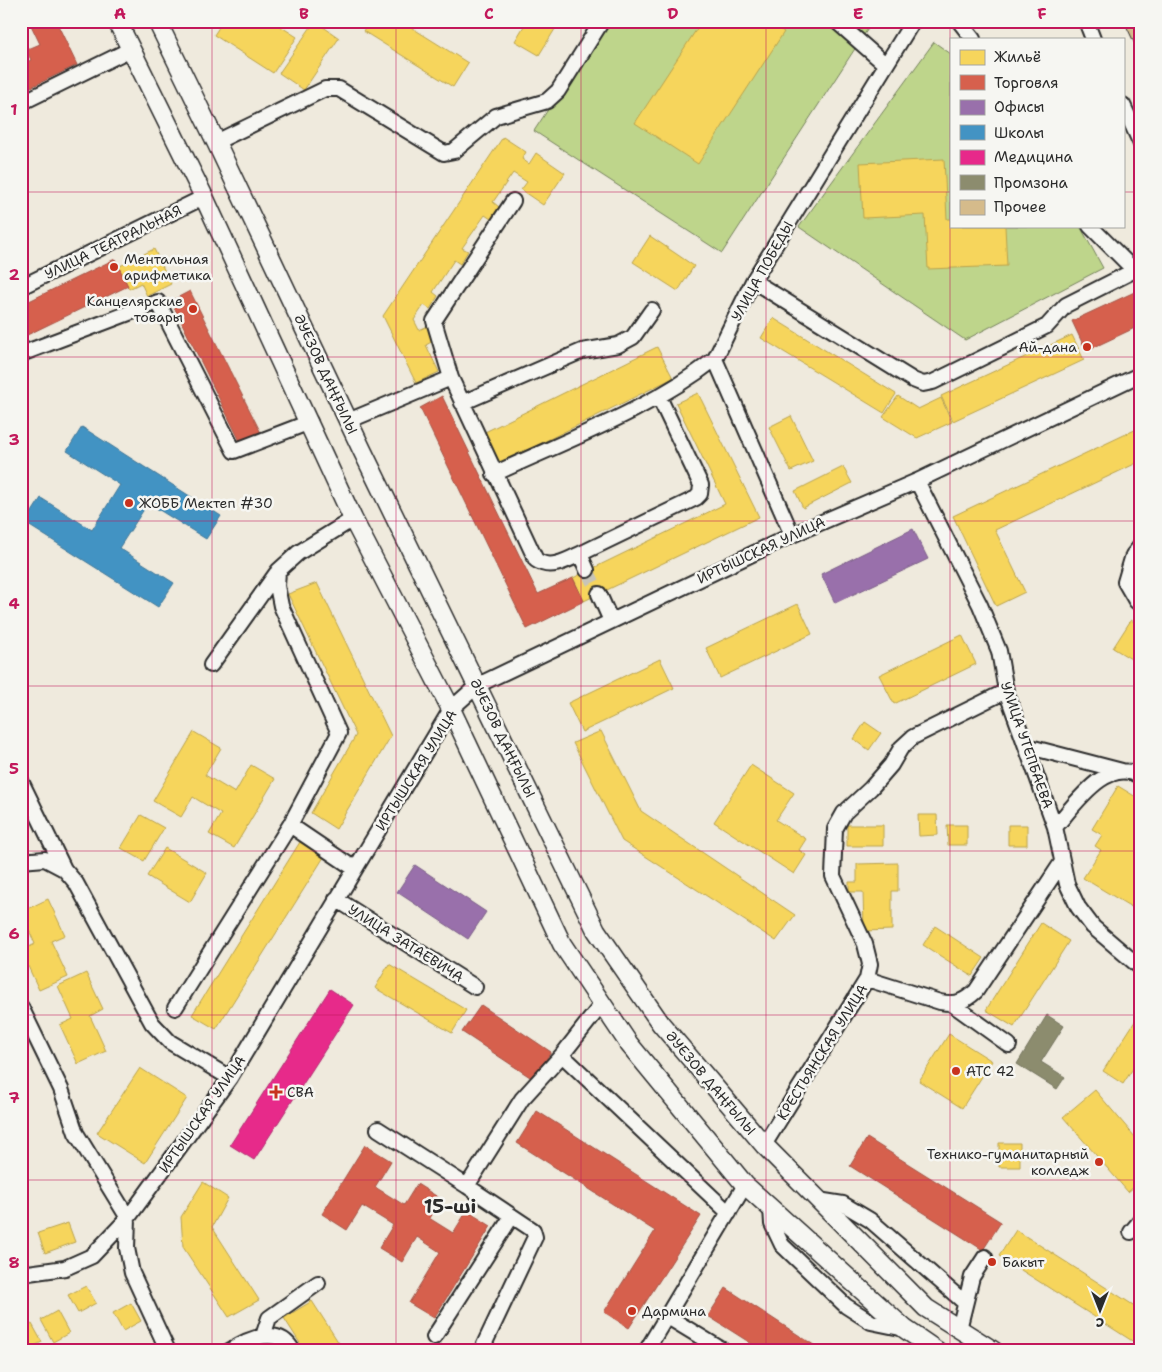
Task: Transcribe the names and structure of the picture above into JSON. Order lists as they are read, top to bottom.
{
  "streets": {
    "main road": ["ӘУЕЗОВ ДАҢҒЫЛЫ"],
    "street": [
      "УЛИЦА ТЕАТРАЛЬНАЯ",
      "УЛИЦА ПОБЕДЫ",
      "ИРТЫШСКАЯ УЛИЦА",
      "УЛИЦА УТЕПБАЕВА",
      "УЛИЦА ЗАТАЕВИЧА",
      "КРЕСТЬЯНСКАЯ УЛИЦА"
    ]
  },
  "crossings": [
    ["ӘУЕЗОВ ДАҢҒЫЛЫ", "ИРТЫШСКАЯ УЛИЦА"],
    ["ӘУЕЗОВ ДАҢҒЫЛЫ", "КРЕСТЬЯНСКАЯ УЛИЦА"],
    ["ИРТЫШСКАЯ УЛИЦА", "УЛИЦА УТЕПБАЕВА"],
    ["ИРТЫШСКАЯ УЛИЦА", "УЛИЦА ЗАТАЕВИЧА"],
    ["УЛИЦА УТЕПБАЕВА", "КРЕСТЬЯНСКАЯ УЛИЦА"]
  ],
  "districts": ["15-ші"],
  "places": {
    "other": [
      "Ментальная арифметика",
      "Канцелярские товары",
      "Ай-дана",
      "ЖОББ Мектеп #30",
      "АТС 42",
      "Технико-гуманитарный колледж",
      "Бакыт",
      "Дармина"
    ],
    "health": ["СВА"]
  },
  "legend": [
    "Жильё",
    "Торговля",
    "Офисы",
    "Школы",
    "Медицина",
    "Промзона",
    "Прочее"
  ],
  "north": "bottom",
  "grid": {
    "columns": [
      "A",
      "B",
      "C",
      "D",
      "E",
      "F"
    ],
    "rows": [
      "1",
      "2",
      "3",
      "4",
      "5",
      "6",
      "7",
      "8"
    ]
  }
}
